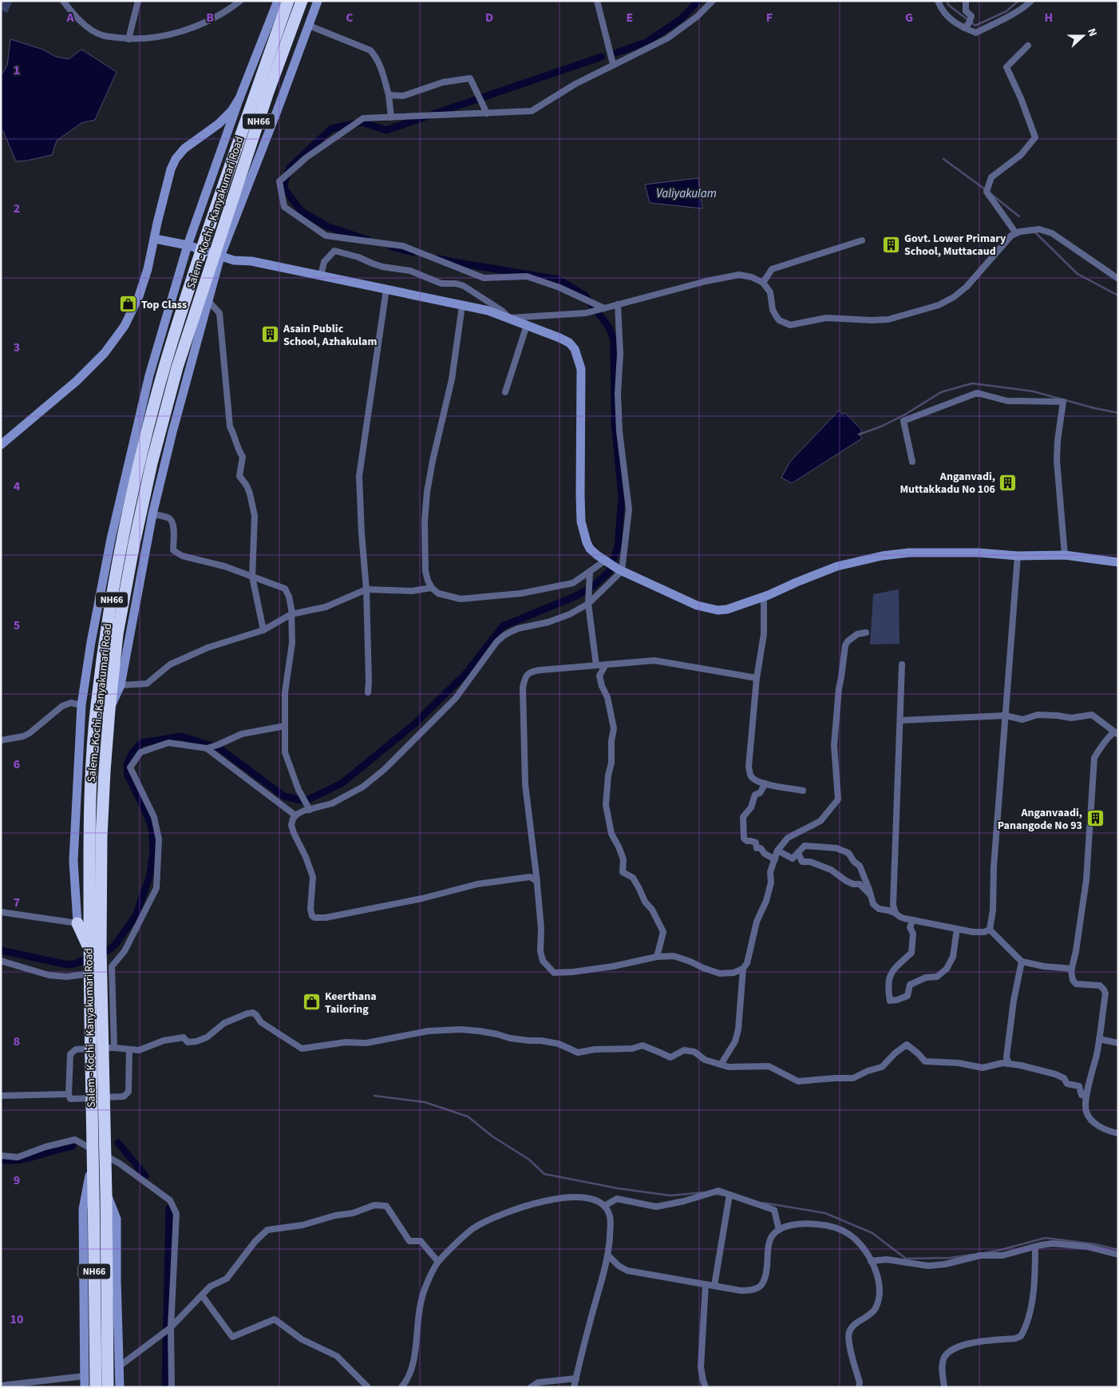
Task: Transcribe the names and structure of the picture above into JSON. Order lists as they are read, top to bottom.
{
  "streets": {
    "highway": ["NH66", "Salem - Kochi - Kanyakumari Road"]
  },
  "water": ["Valiyakulam"],
  "places": {
    "building": [
      "Govt. Lower Primary School, Muttacaud",
      "Asain Public School, Azhakulam",
      "Anganvadi, Muttakkadu No 106",
      "Anganvaadi, Panangode No 93"
    ],
    "shop": ["Top Class", "Keerthana Tailoring"]
  },
  "north": "right",
  "grid": {
    "columns": [
      "A",
      "B",
      "C",
      "D",
      "E",
      "F",
      "G",
      "H"
    ],
    "rows": [
      "1",
      "2",
      "3",
      "4",
      "5",
      "6",
      "7",
      "8",
      "9",
      "10"
    ]
  }
}
